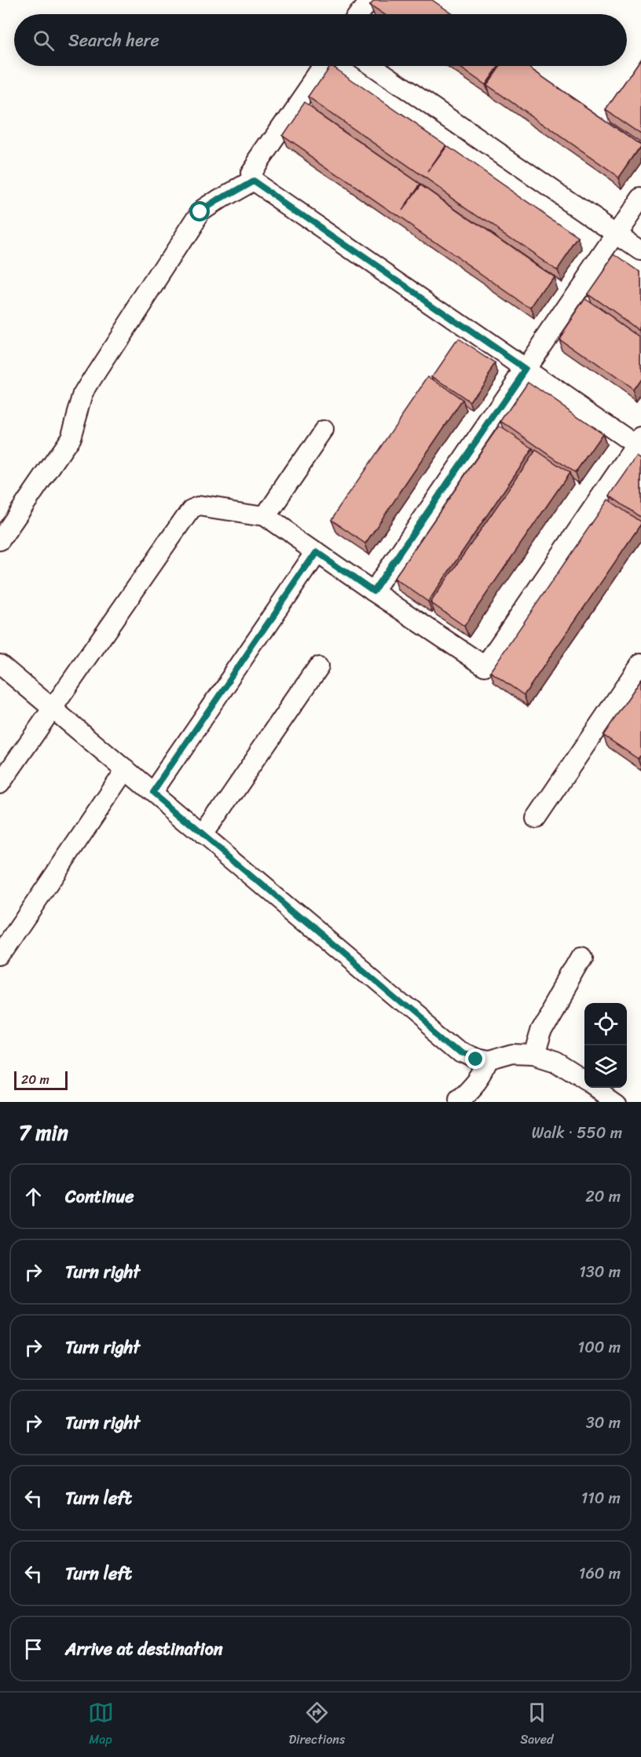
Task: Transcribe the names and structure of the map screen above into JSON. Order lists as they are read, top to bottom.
{
  "scale_bar": "20 m",
  "page": {
    "search": "Search here",
    "scale": "20 m",
    "heading": ["7 min", "Walk · 550 m"],
    "list": [
      ["Continue", "20 m"],
      ["Turn right", "130 m"],
      ["Turn right", "100 m"],
      ["Turn right", "30 m"],
      ["Turn left", "110 m"],
      ["Turn left", "160 m"],
      "Arrive at destination"
    ],
    "nav": ["Map", "Directions", "Saved"]
  }
}
